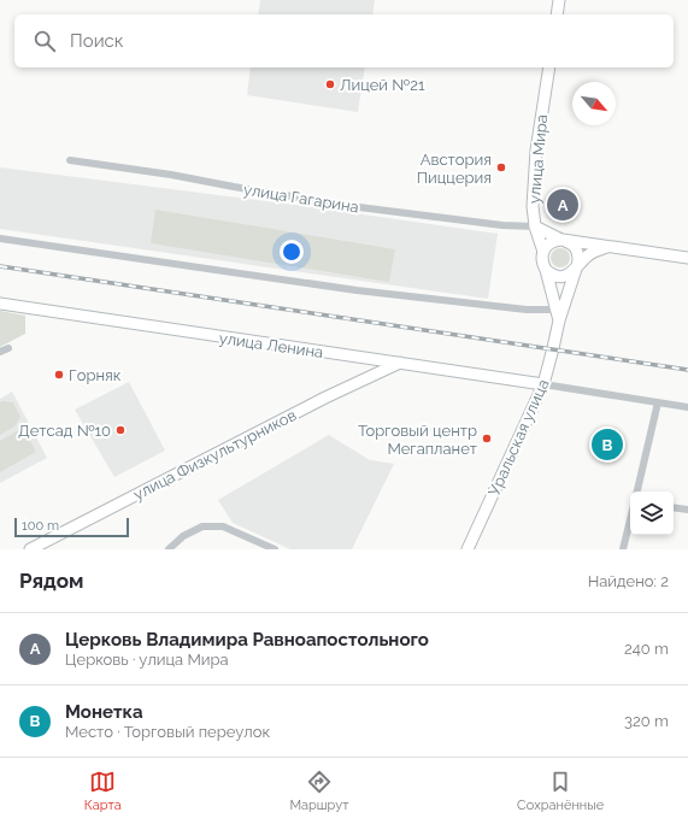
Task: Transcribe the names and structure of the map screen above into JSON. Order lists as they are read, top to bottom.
{
  "streets": {
    "street": [
      "улица Мира",
      "улица Гагарина",
      "улица Ленина",
      "Уральская улица",
      "улица Физкультурников"
    ]
  },
  "crossings": [
    ["улица Мира", "улица Гагарина"],
    ["улица Мира", "Уральская улица"],
    ["улица Ленина", "Уральская улица"],
    ["улица Ленина", "улица Физкультурников"]
  ],
  "places": [
    "Лицей №21",
    "Австория Пиццерия",
    "Горняк",
    "Детсад №10",
    "Торговый центр Мегапланет"
  ],
  "scale_bar": "100 m",
  "north": "bottom right",
  "page": {
    "search": "Поиск",
    "pins": ["A", "B"],
    "scale": "100 m",
    "heading": ["Рядом", "Найдено: 2"],
    "list": [
      {
        "mark": "A",
        "name": "Церковь Владимира Равноапостольного",
        "note": "Церковь · улица Мира",
        "value": "240 m"
      },
      {
        "mark": "B",
        "name": "Монетка",
        "note": "Место · Торговый переулок",
        "value": "320 m"
      }
    ],
    "nav": ["Карта", "Маршрут", "Сохранённые"]
  }
}
